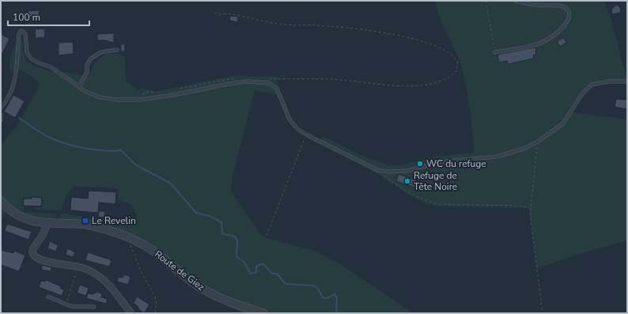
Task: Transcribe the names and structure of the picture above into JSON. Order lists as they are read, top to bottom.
{
  "streets": {
    "street": ["Route de Giez"]
  },
  "places": {
    "other": ["WC du refuge", "Refuge de Tête Noire"],
    "transit": ["Le Revelin"]
  },
  "scale_bar": "100 m"
}
